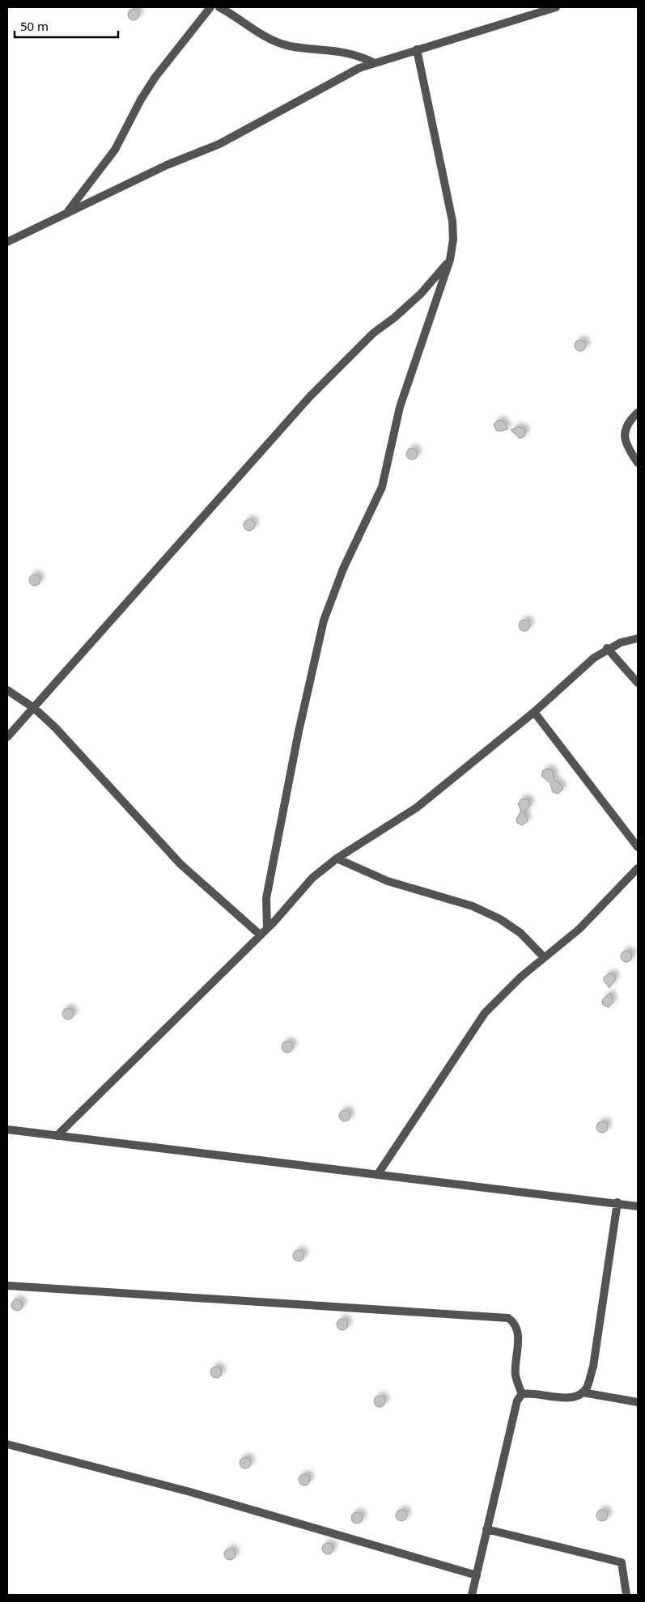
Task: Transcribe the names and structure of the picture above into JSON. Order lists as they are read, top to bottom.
{
  "scale_bar": "50 m"
}
